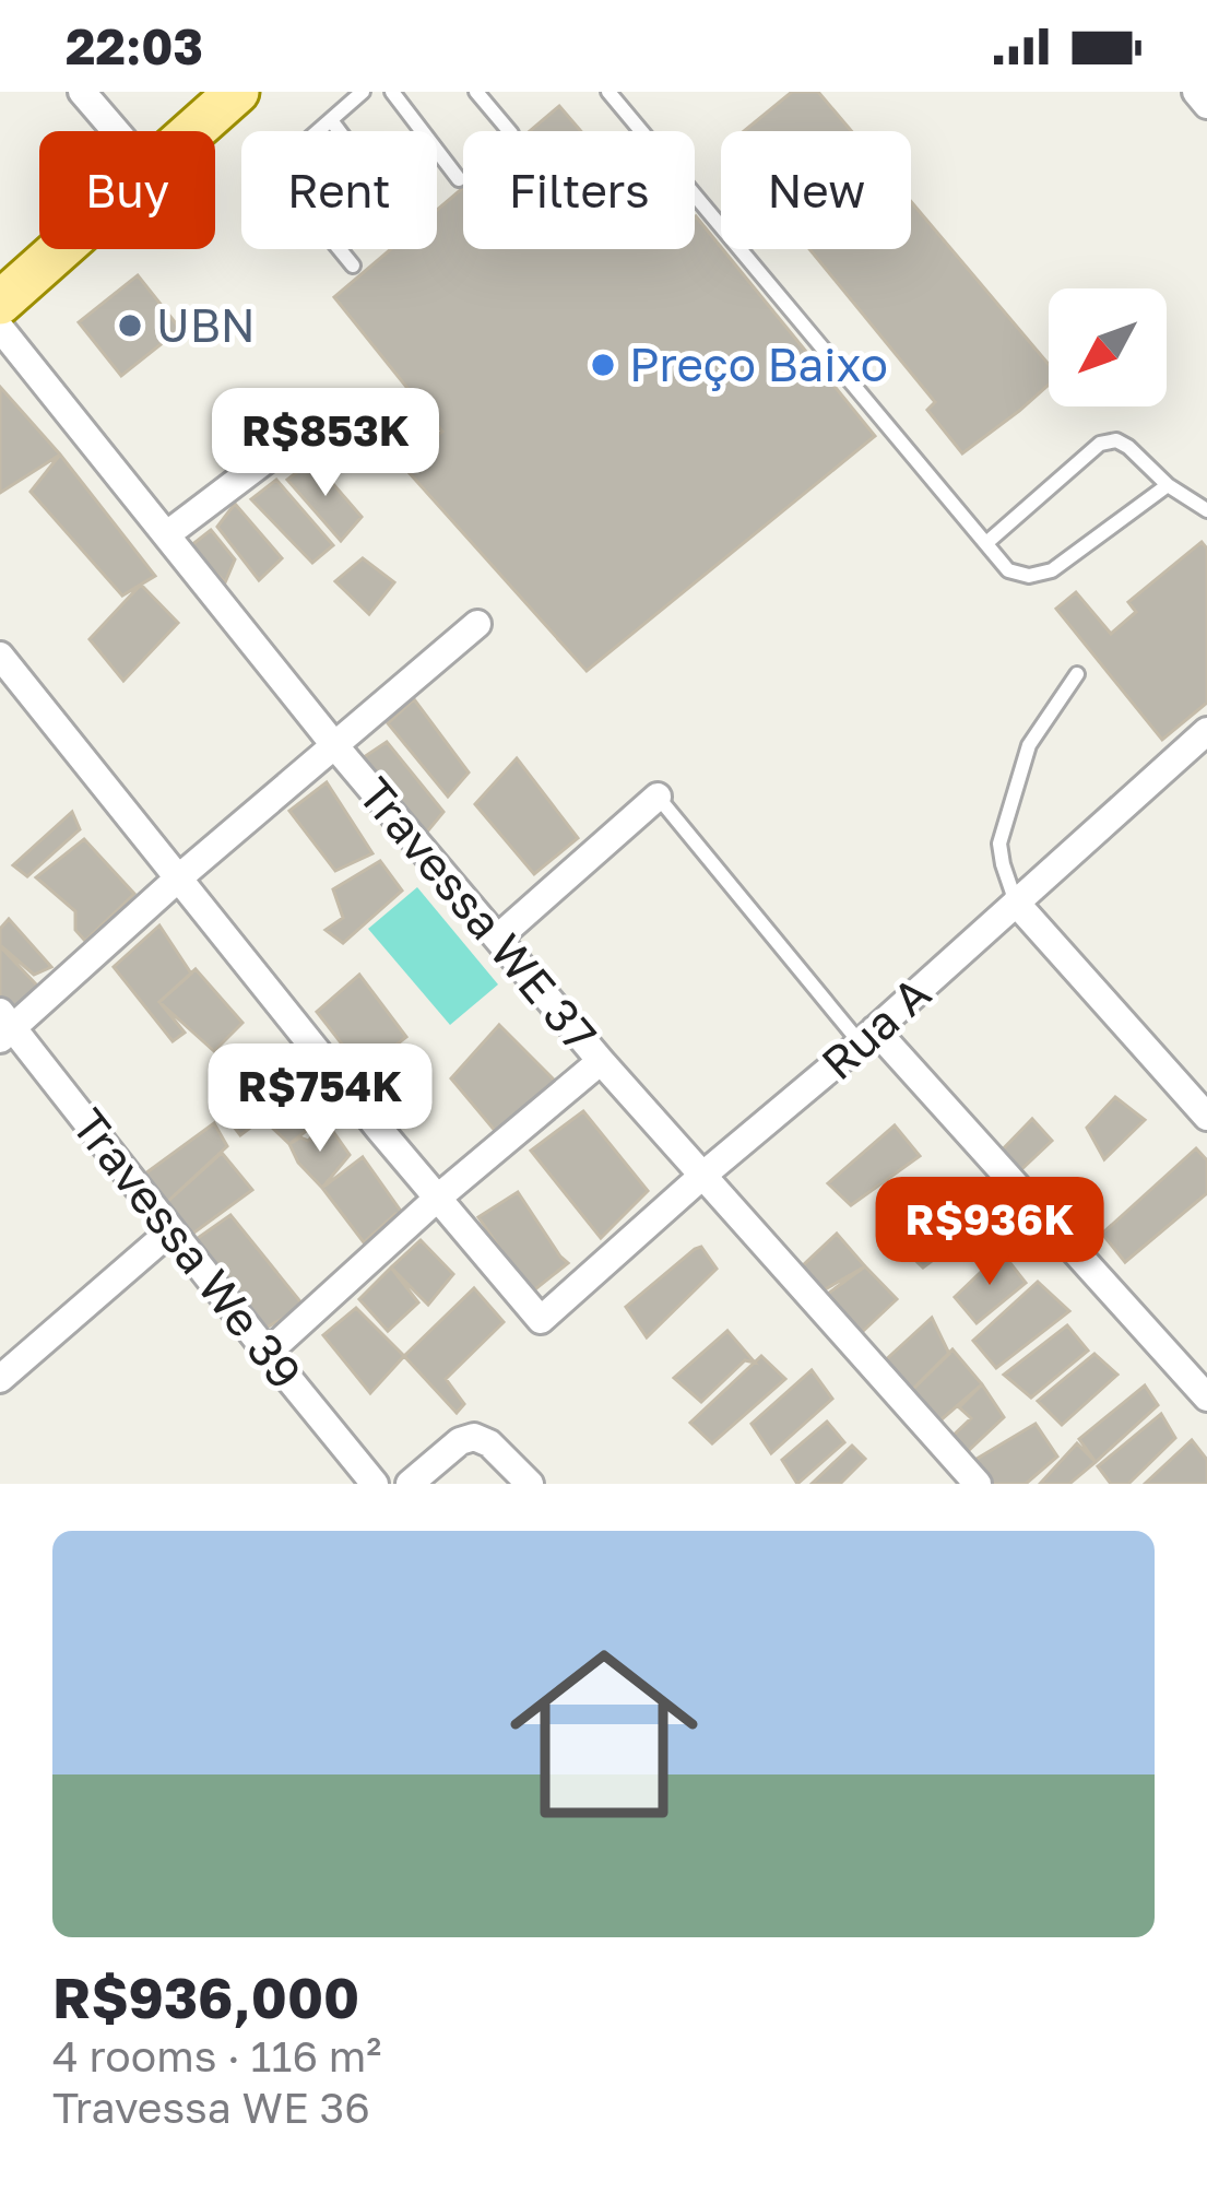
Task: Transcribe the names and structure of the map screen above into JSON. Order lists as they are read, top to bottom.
{
  "streets": {
    "street": ["Travessa WE 37", "Rua A", "Travessa We 39"]
  },
  "crossings": [
    ["Travessa WE 37", "Rua A"]
  ],
  "places": ["UBN", "Preço Baixo"],
  "north": "bottom left",
  "page": {
    "status": "22:03",
    "chip": [
      "Buy",
      "Rent",
      "Filters",
      "New"
    ],
    "price": ["R$853K", "R$754K", "R$936K"],
    "list": [
      {
        "name": "R$936,000",
        "note": "4 rooms · 116 m² · Travessa WE 36"
      }
    ]
  }
}
